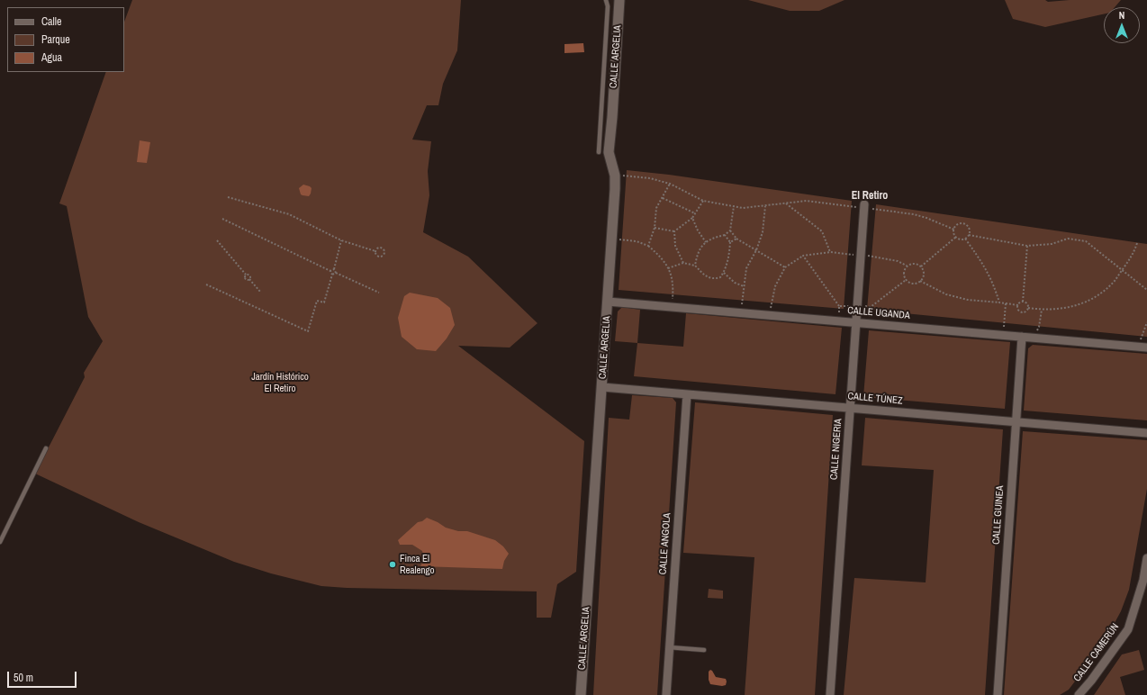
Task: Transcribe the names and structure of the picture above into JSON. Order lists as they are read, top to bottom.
{
  "streets": {
    "street": [
      "CALLE ARGELIA",
      "CALLE UGANDA",
      "CALLE TÚNEZ",
      "CALLE NIGERIA",
      "CALLE GUINEA",
      "CALLE ANGOLA",
      "CALLE CAMERÚN"
    ]
  },
  "crossings": [
    ["CALLE ARGELIA", "CALLE UGANDA"],
    ["CALLE ARGELIA", "CALLE TÚNEZ"],
    ["CALLE UGANDA", "CALLE NIGERIA"],
    ["CALLE UGANDA", "CALLE GUINEA"],
    ["CALLE TÚNEZ", "CALLE NIGERIA"],
    ["CALLE TÚNEZ", "CALLE GUINEA"],
    ["CALLE TÚNEZ", "CALLE ANGOLA"]
  ],
  "districts": ["El Retiro"],
  "parks": ["Jardín Histórico El Retiro"],
  "places": ["Finca El Realengo"],
  "legend": ["Calle", "Parque", "Agua"],
  "scale_bar": "50 m",
  "north": "top"
}
